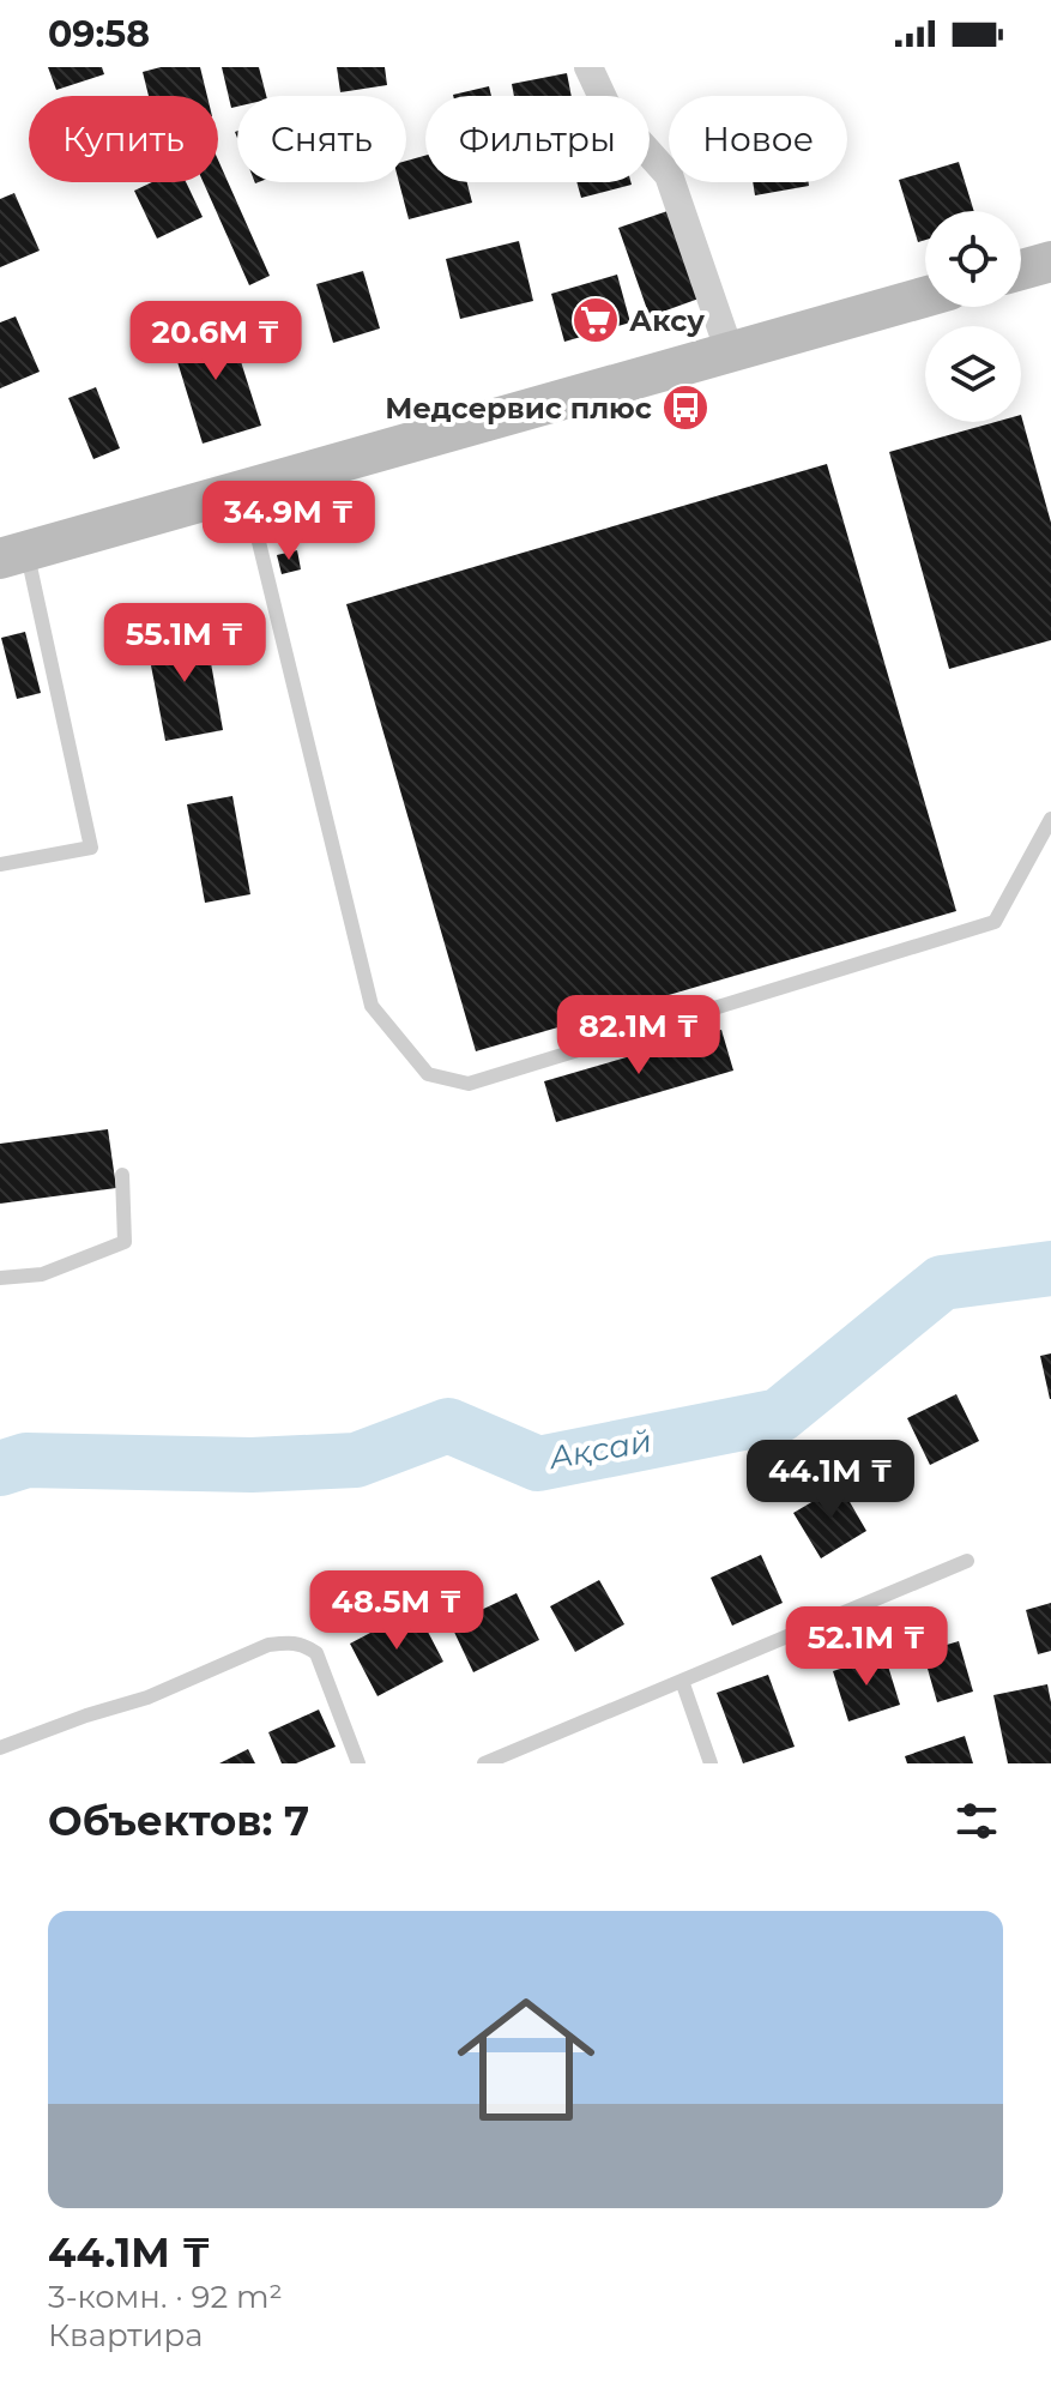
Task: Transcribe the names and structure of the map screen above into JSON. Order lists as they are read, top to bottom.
{
  "water": ["Ақсай"],
  "places": {
    "supermarket": ["Аксу"],
    "bus stop": ["Медсервис плюс"]
  },
  "page": {
    "status": "09:58",
    "chip": [
      "Купить",
      "Снять",
      "Фильтры",
      "Новое"
    ],
    "price": [
      "20.6M ₸",
      "34.9M ₸",
      "55.1M ₸",
      "82.1M ₸",
      "44.1M ₸",
      "48.5M ₸",
      "52.1M ₸"
    ],
    "heading": "Объектов: 7",
    "list": [
      {
        "name": "44.1M ₸",
        "note": "3-комн. · 92 m² · Квартира"
      }
    ]
  }
}
